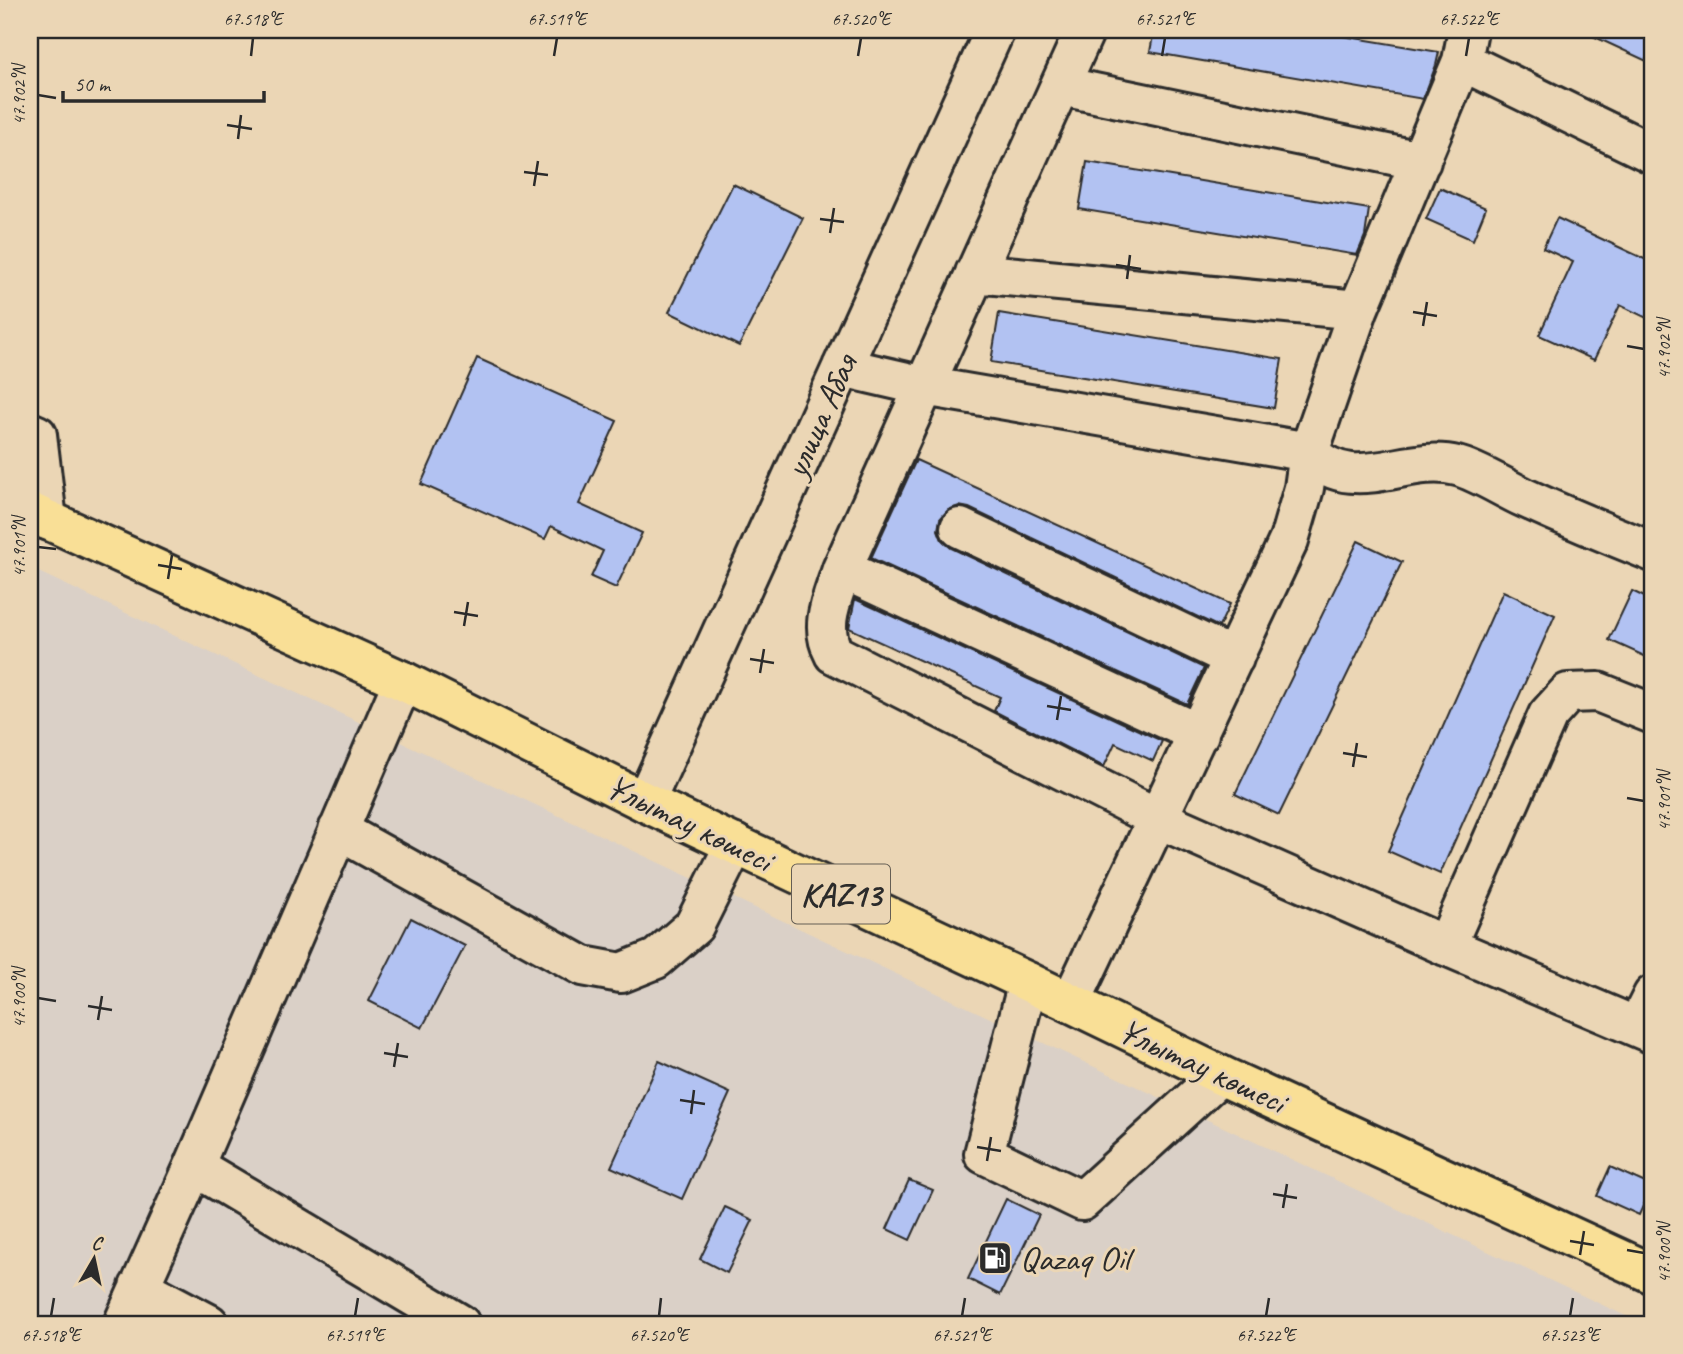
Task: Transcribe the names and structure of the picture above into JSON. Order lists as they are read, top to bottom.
{
  "streets": {
    "main road": ["Ұлытау көшесі", "KAZ13"],
    "street": ["улица Абая"]
  },
  "crossings": [
    ["улица Абая", "Ұлытау көшесі"]
  ],
  "places": {
    "fuel station": ["Qazaq Oil"]
  },
  "scale_bar": "50 m",
  "north": "top",
  "coordinates": [
    "67.518°E",
    "67.519°E",
    "67.520°E",
    "67.521°E",
    "67.522°E",
    "47.902°N",
    "47.901°N",
    "47.900°N",
    "67.523°E"
  ]
}
